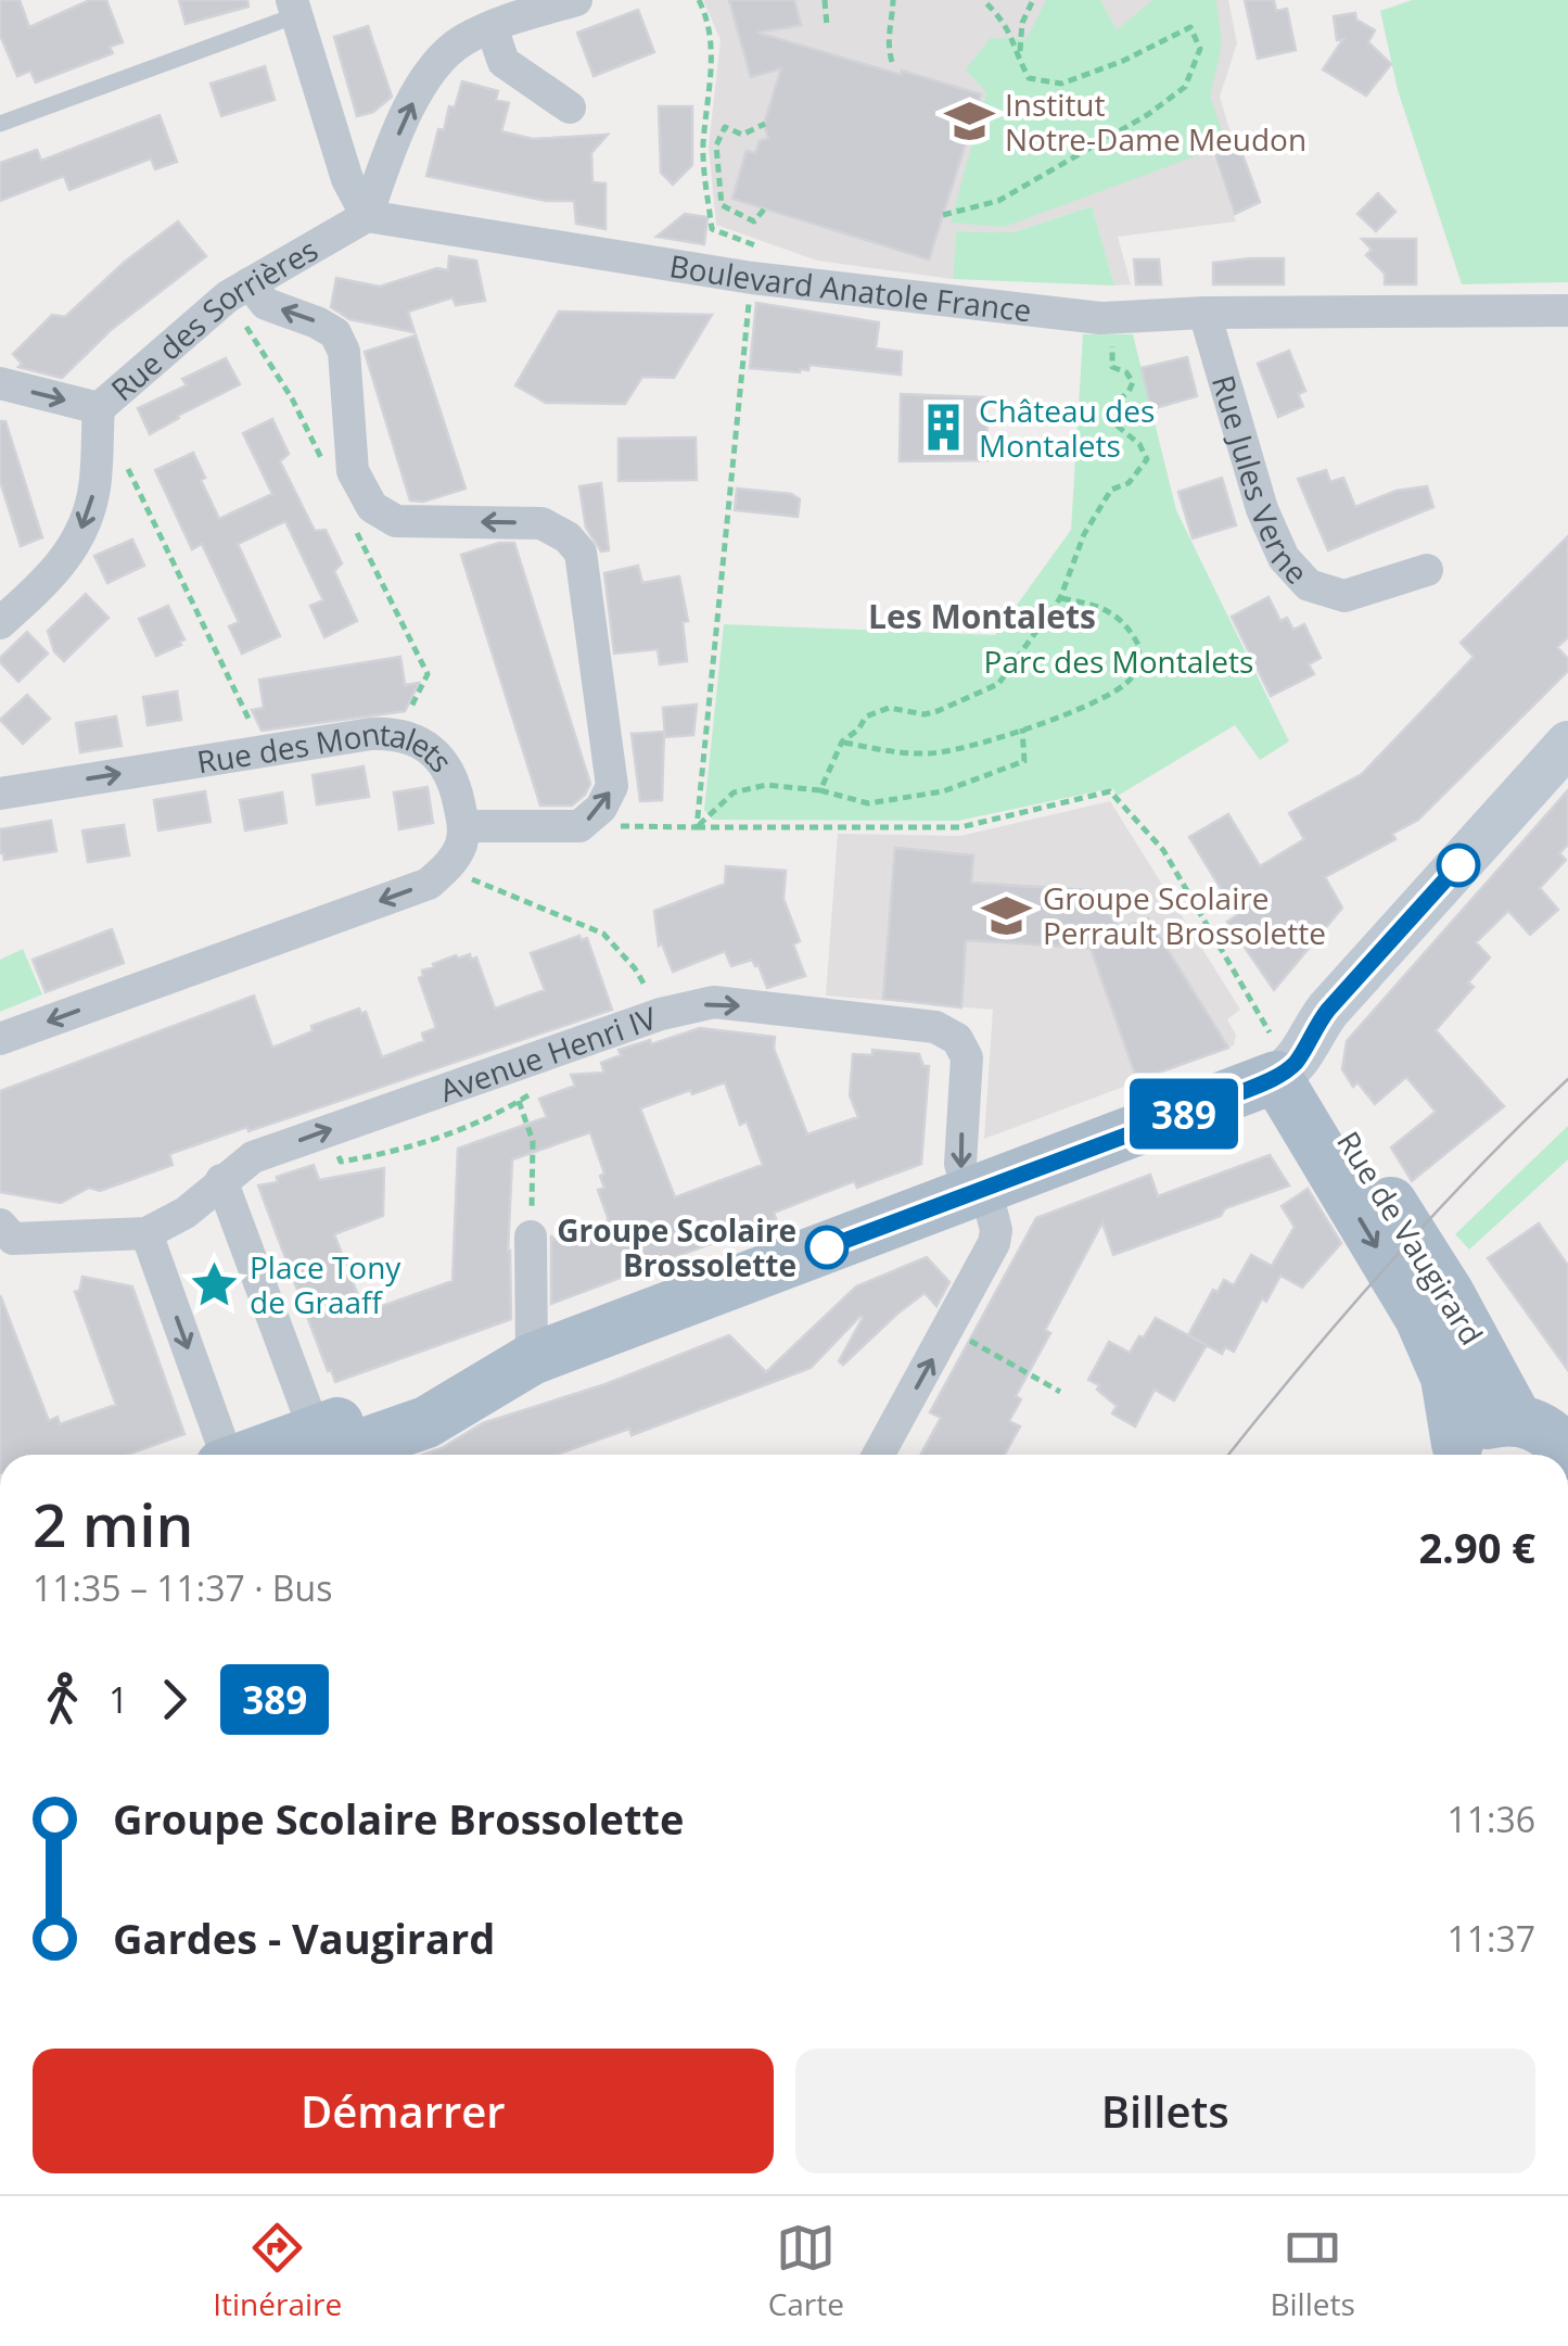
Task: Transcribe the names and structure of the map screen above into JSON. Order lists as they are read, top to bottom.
{
  "streets": {
    "main road": ["Rue de Vaugirard"],
    "street": [
      "Boulevard Anatole France",
      "Rue des Sorrières",
      "Rue Jules Verne",
      "Rue des Montalets",
      "Avenue Henri IV"
    ]
  },
  "crossings": [
    ["Boulevard Anatole France", "Rue des Sorrières"],
    ["Boulevard Anatole France", "Rue Jules Verne"]
  ],
  "districts": ["Les Montalets"],
  "parks": ["Parc des Montalets"],
  "places": {
    "school or university": ["Institut Notre-Dame Meudon", "Groupe Scolaire Perrault Brossolette"],
    "building": ["Château des Montalets"],
    "other": ["Groupe Scolaire Brossolette"],
    "place": ["Place Tony de Graaff"]
  },
  "lines": ["bus line 389"],
  "page": {
    "on_map": "389",
    "heading": ["2 min", "11:35 – 11:37 · Bus", "2.90 €"],
    "legs": ["1", "389"],
    "list": [
      {
        "name": "Groupe Scolaire Brossolette",
        "value": "11:36"
      },
      {
        "name": "Gardes - Vaugirard",
        "value": "11:37"
      }
    ],
    "buttons": ["Démarrer", "Billets"],
    "tabs": ["Itinéraire", "Carte", "Billets"]
  }
}
